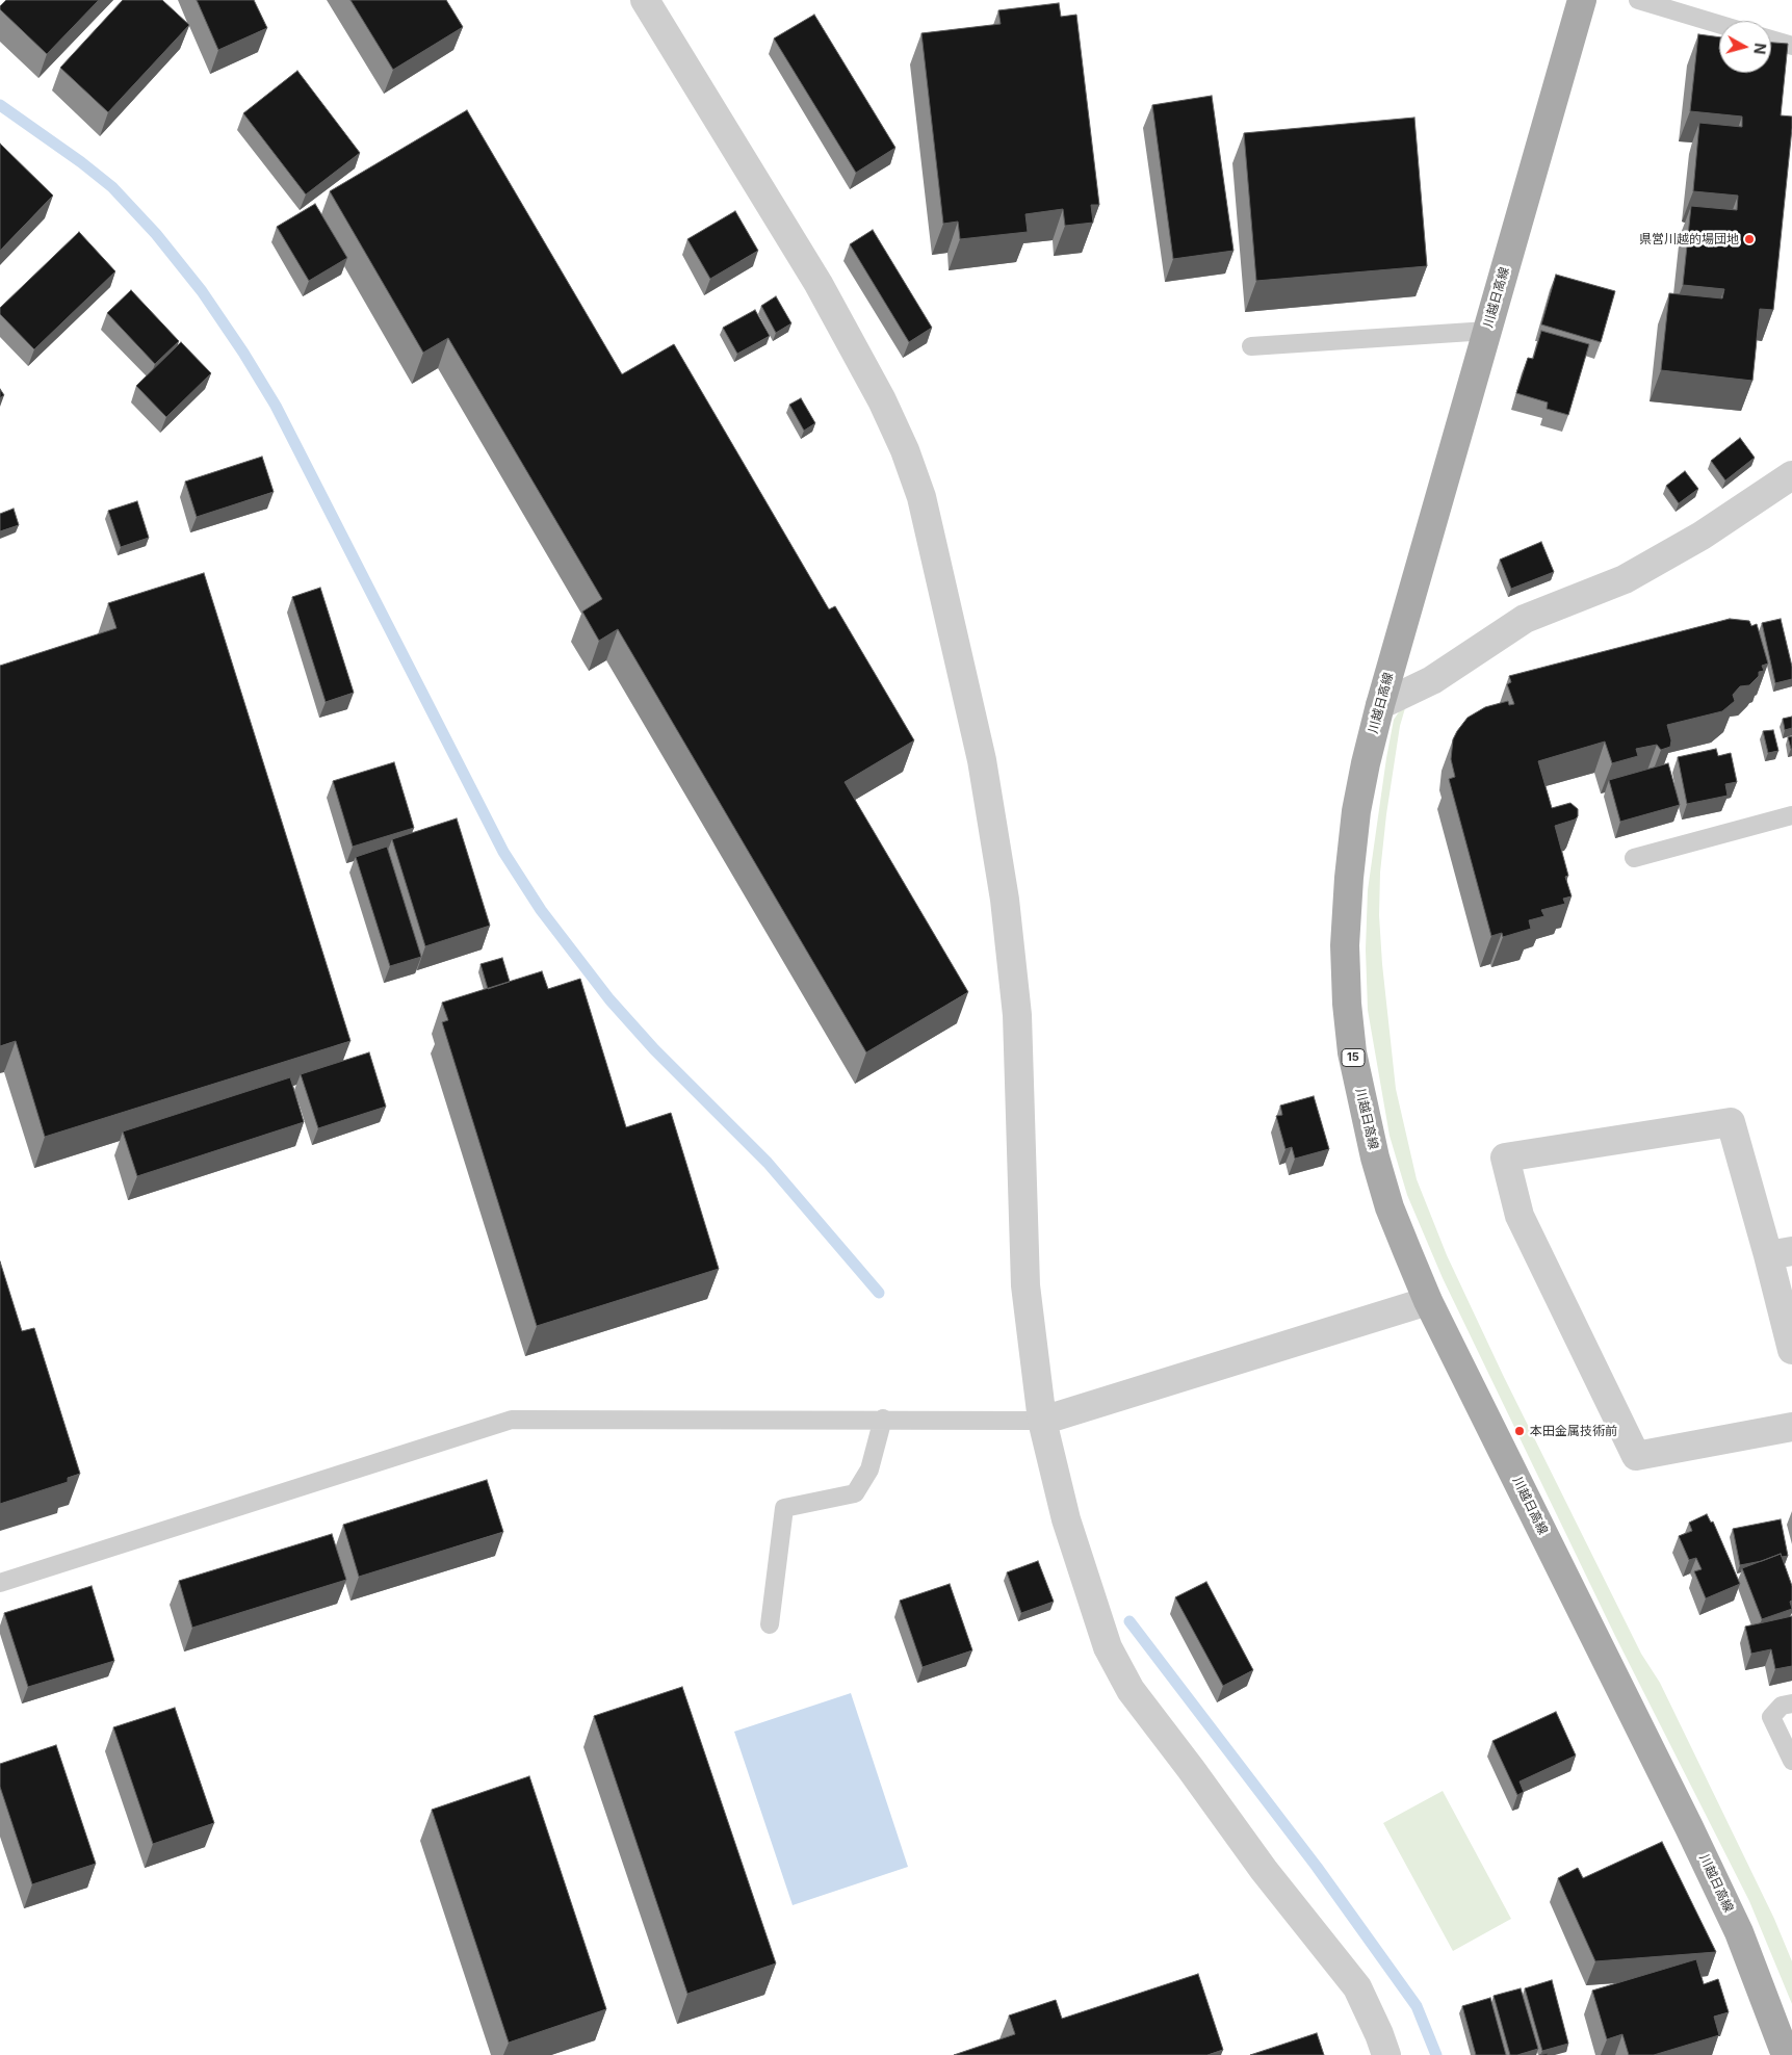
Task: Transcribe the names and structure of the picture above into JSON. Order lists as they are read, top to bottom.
{
  "streets": {
    "main road": ["川越日高線", "15"]
  },
  "places": ["県営川越的場団地", "本田金属技術前"],
  "north": "right"
}
